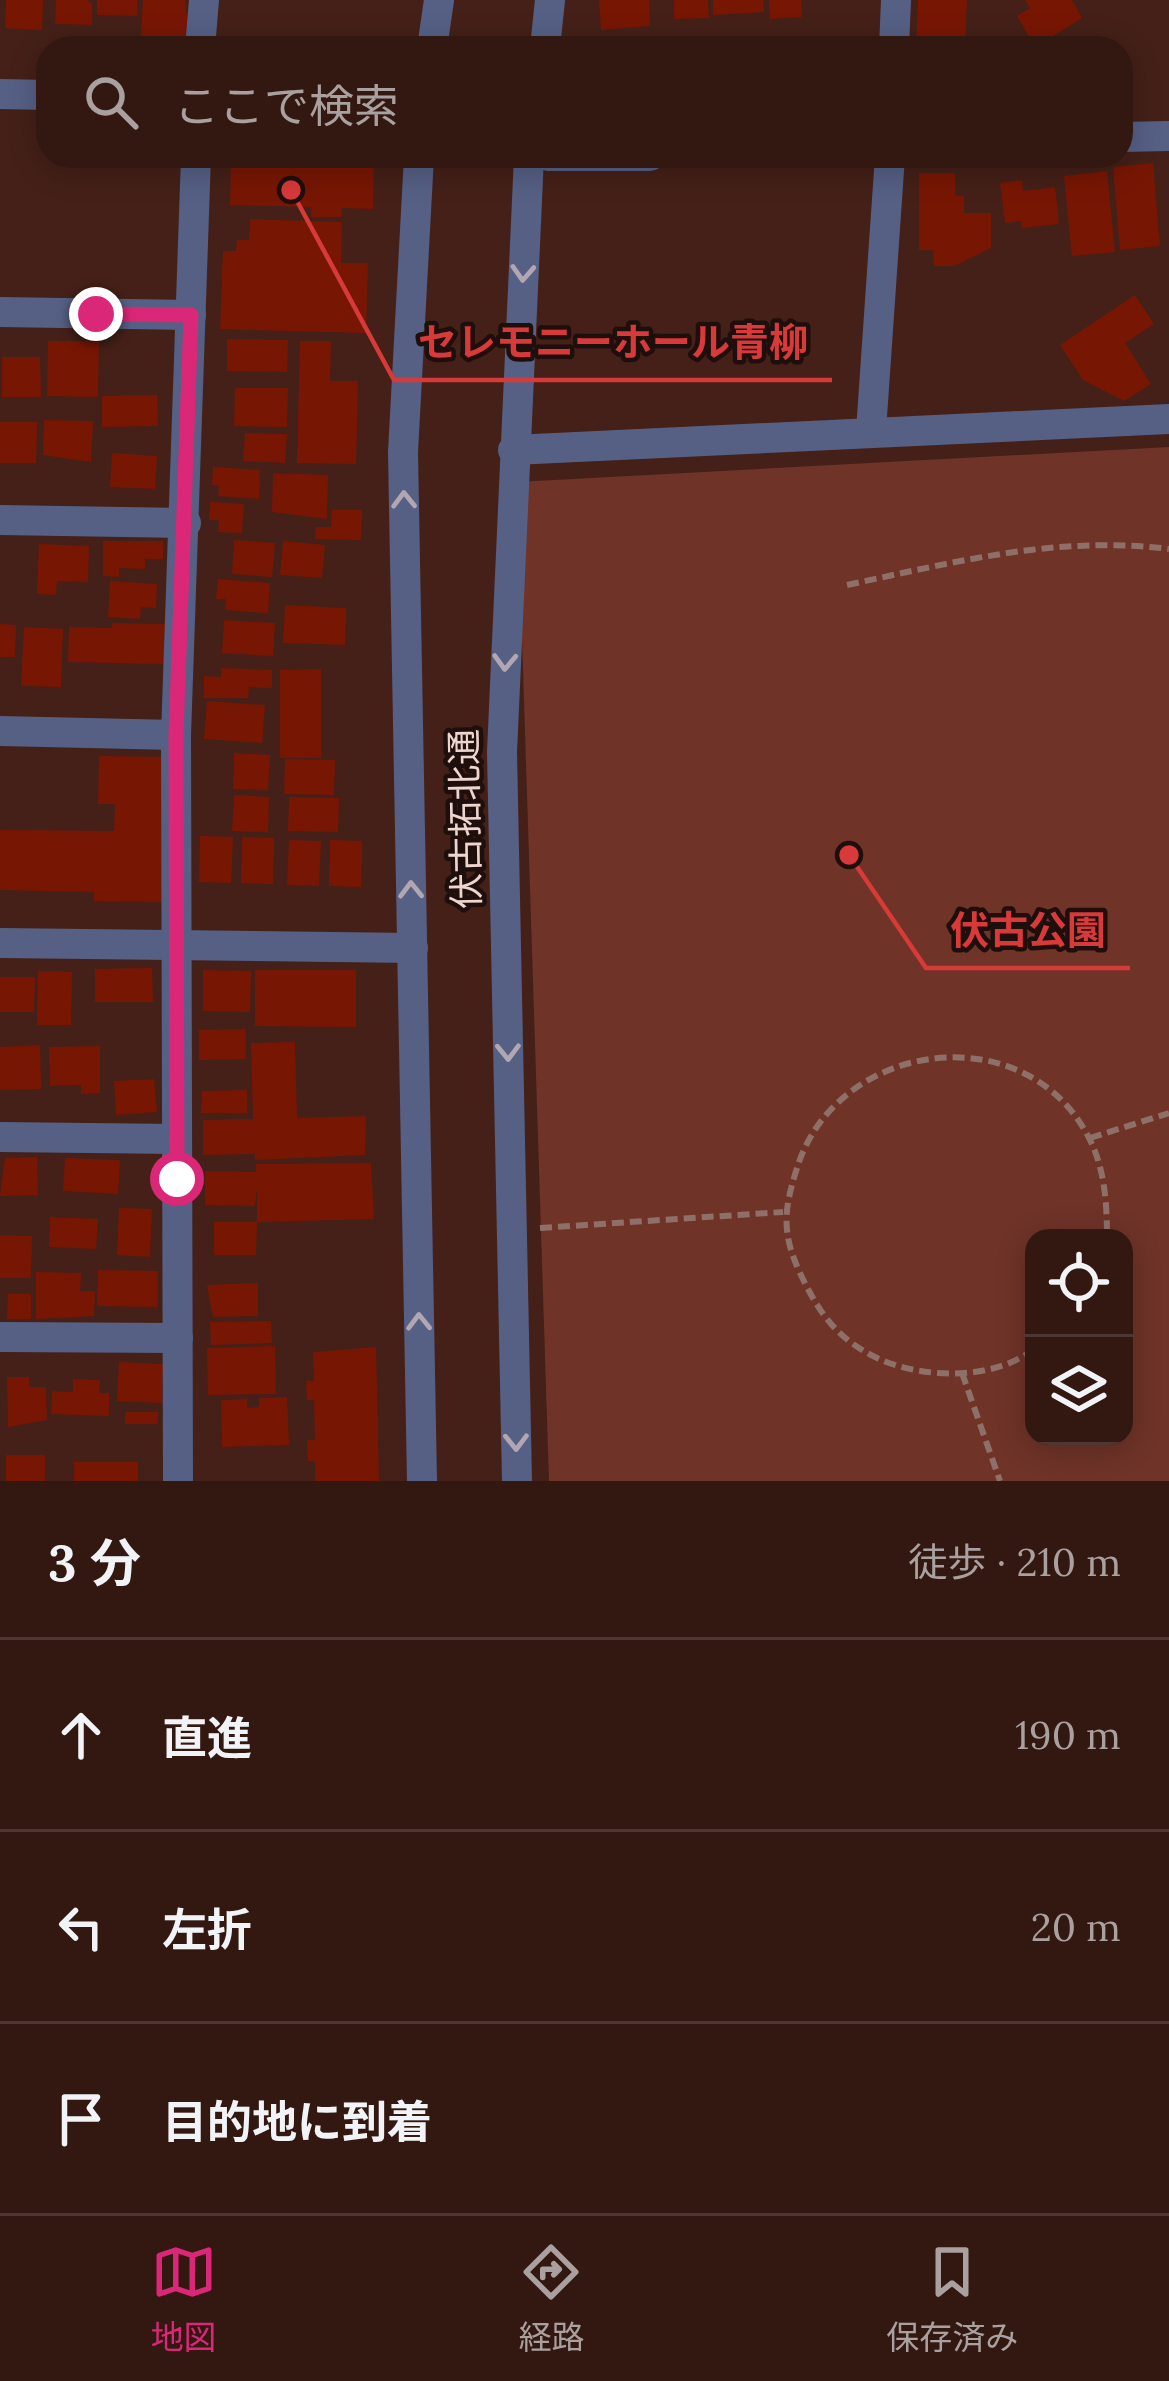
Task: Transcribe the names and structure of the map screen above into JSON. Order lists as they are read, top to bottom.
{
  "streets": {
    "street": ["伏古拓北通"]
  },
  "places": ["セレモニーホール青柳", "伏古公園"],
  "page": {
    "search": "ここで検索",
    "heading": ["3 分", "徒歩 · 210 m"],
    "list": [
      ["直進", "190 m"],
      ["左折", "20 m"],
      "目的地に到着"
    ],
    "nav": ["地図", "経路", "保存済み"]
  }
}
